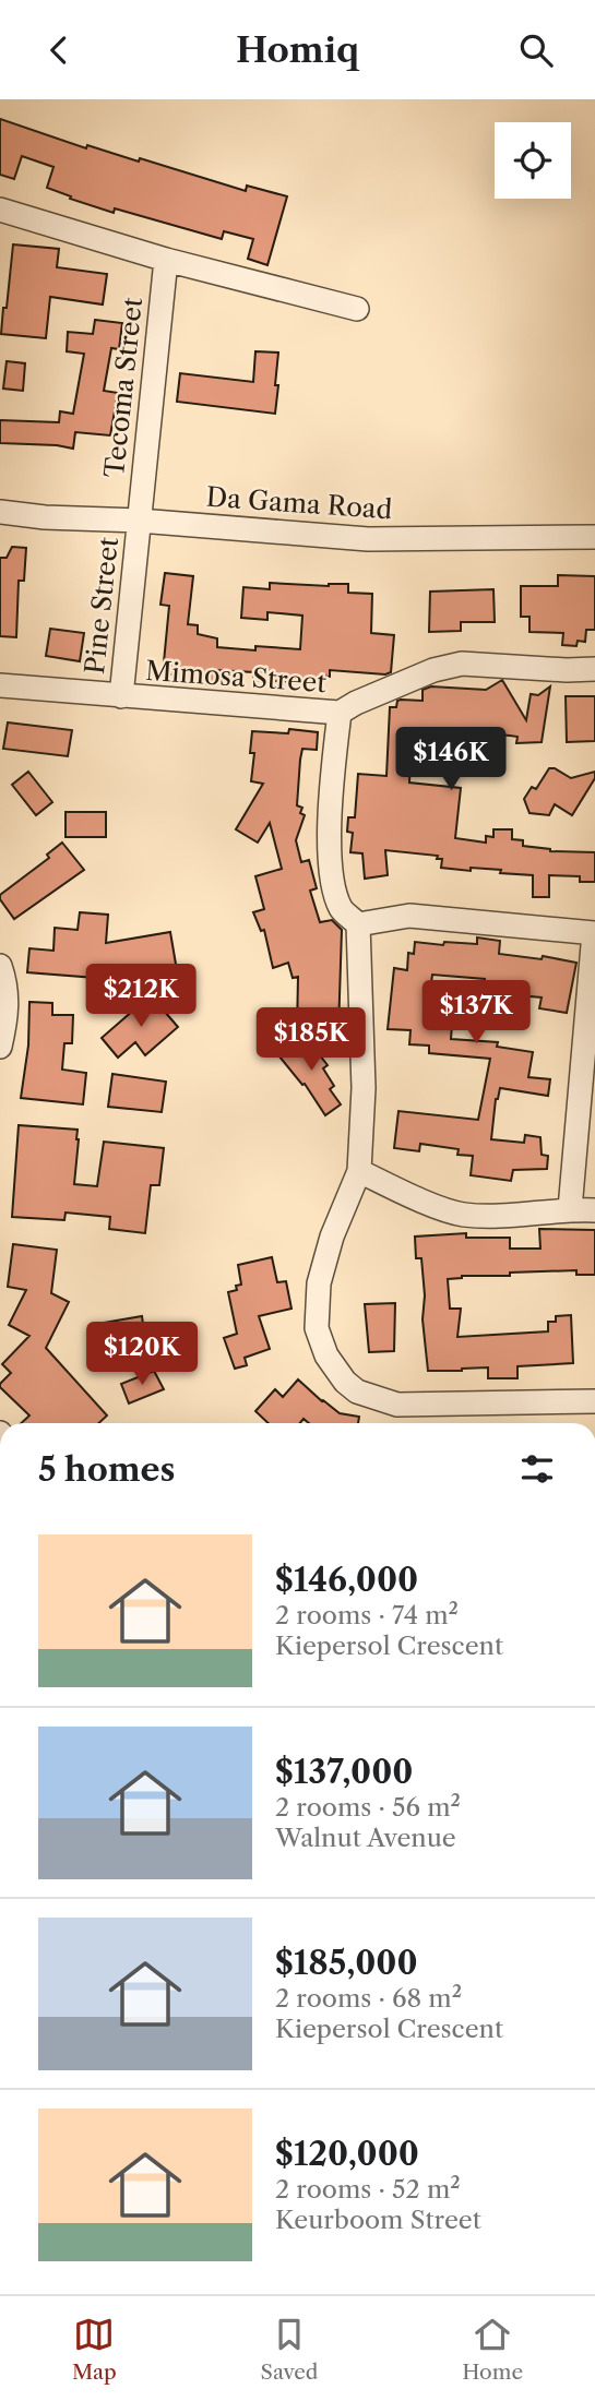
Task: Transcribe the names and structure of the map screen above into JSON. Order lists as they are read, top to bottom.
{
  "streets": {
    "street": [
      "Tecoma Street",
      "Da Gama Road",
      "Pine Street",
      "Mimosa Street"
    ]
  },
  "crossings": [
    ["Tecoma Street", "Da Gama Road"],
    ["Tecoma Street", "Pine Street"],
    ["Da Gama Road", "Pine Street"],
    ["Pine Street", "Mimosa Street"]
  ],
  "page": {
    "header": "Homiq",
    "price": [
      "$146K",
      "$212K",
      "$137K",
      "$185K",
      "$120K"
    ],
    "heading": "5 homes",
    "list": [
      {
        "name": "$146,000",
        "note": "2 rooms · 74 m² · Kiepersol Crescent"
      },
      {
        "name": "$137,000",
        "note": "2 rooms · 56 m² · Walnut Avenue"
      },
      {
        "name": "$185,000",
        "note": "2 rooms · 68 m² · Kiepersol Crescent"
      },
      {
        "name": "$120,000",
        "note": "2 rooms · 52 m² · Keurboom Street"
      }
    ],
    "tabs": ["Map", "Saved", "Home"]
  }
}
